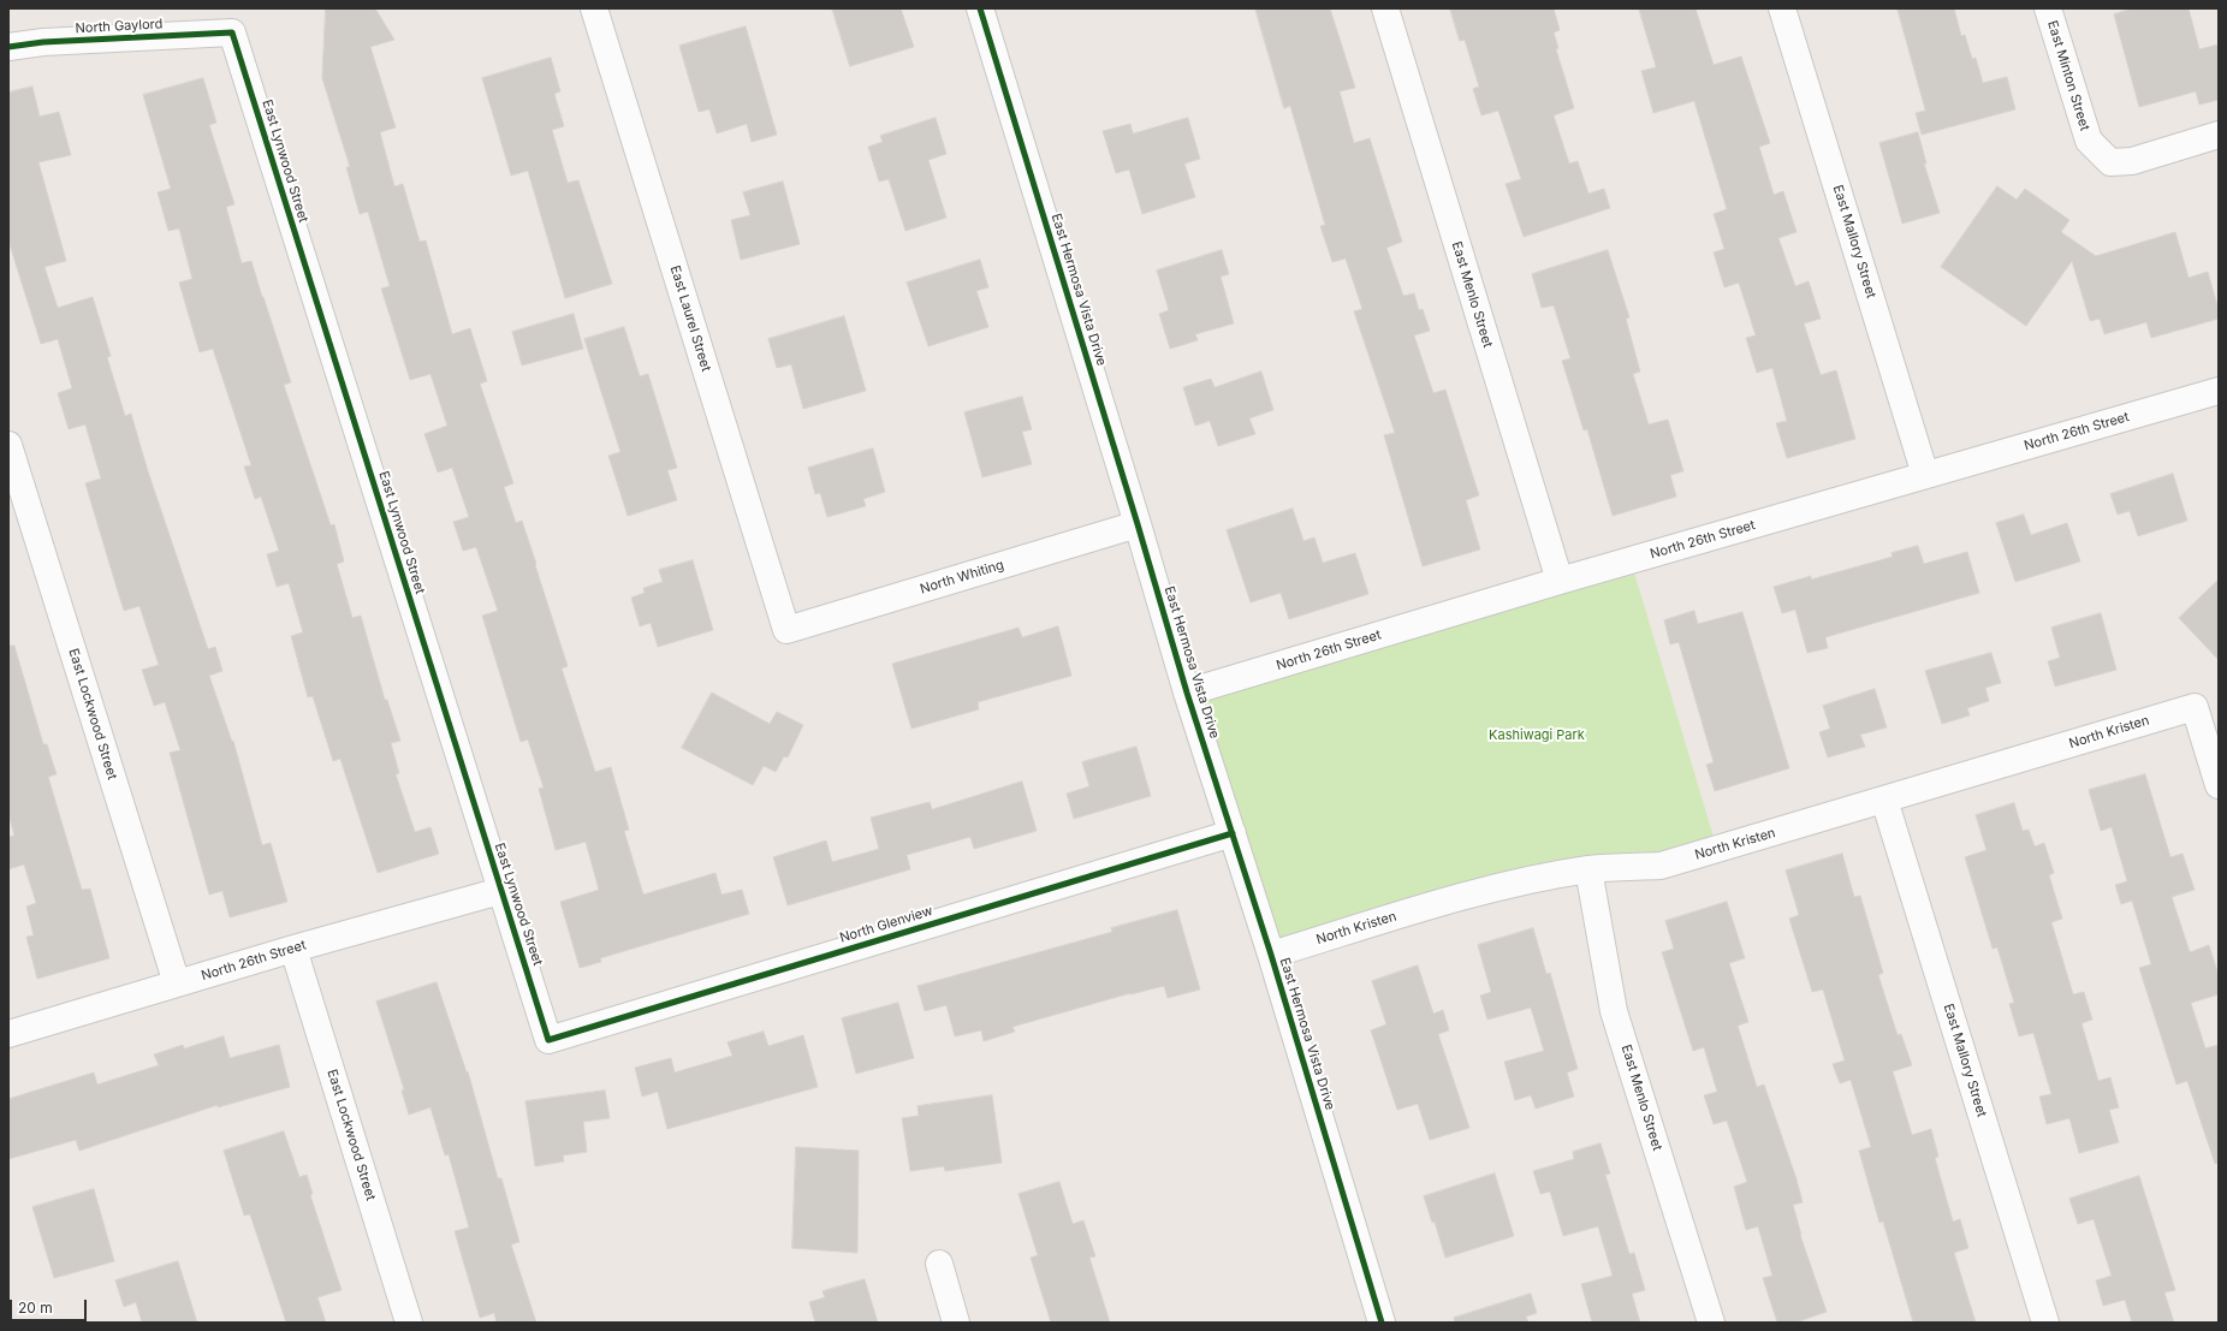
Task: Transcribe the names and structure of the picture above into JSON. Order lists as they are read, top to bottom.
{
  "streets": {
    "street": [
      "North Gaylord",
      "East Minton Street",
      "East Lynwood Street",
      "East Mallory Street",
      "East Hermosa Vista Drive",
      "East Menlo Street",
      "East Laurel Street",
      "North 26th Street",
      "North Whiting",
      "East Lockwood Street",
      "North Kristen",
      "North Glenview"
    ]
  },
  "crossings": [
    ["North Gaylord", "East Lynwood Street"],
    ["East Lynwood Street", "North 26th Street"],
    ["East Lynwood Street", "North Glenview"],
    ["East Mallory Street", "North 26th Street"],
    ["East Mallory Street", "North Kristen"],
    ["East Hermosa Vista Drive", "North 26th Street"],
    ["East Hermosa Vista Drive", "North Whiting"],
    ["East Hermosa Vista Drive", "North Kristen"],
    ["East Hermosa Vista Drive", "North Glenview"],
    ["East Menlo Street", "North 26th Street"],
    ["East Menlo Street", "North Kristen"],
    ["East Laurel Street", "North Whiting"],
    ["North 26th Street", "East Lockwood Street"]
  ],
  "parks": ["Kashiwagi Park"],
  "scale_bar": "20 m"
}
